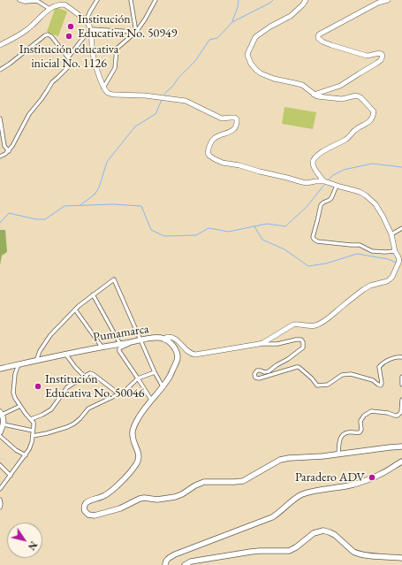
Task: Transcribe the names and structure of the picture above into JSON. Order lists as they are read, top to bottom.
{
  "streets": {
    "main road": ["Pumamarca"]
  },
  "places": [
    "Institución Educativa No. 50949",
    "Institución educativa inicial No. 1126",
    "Institución Educativa No. 50046",
    "Paradero ADV"
  ],
  "north": "bottom right"
}
